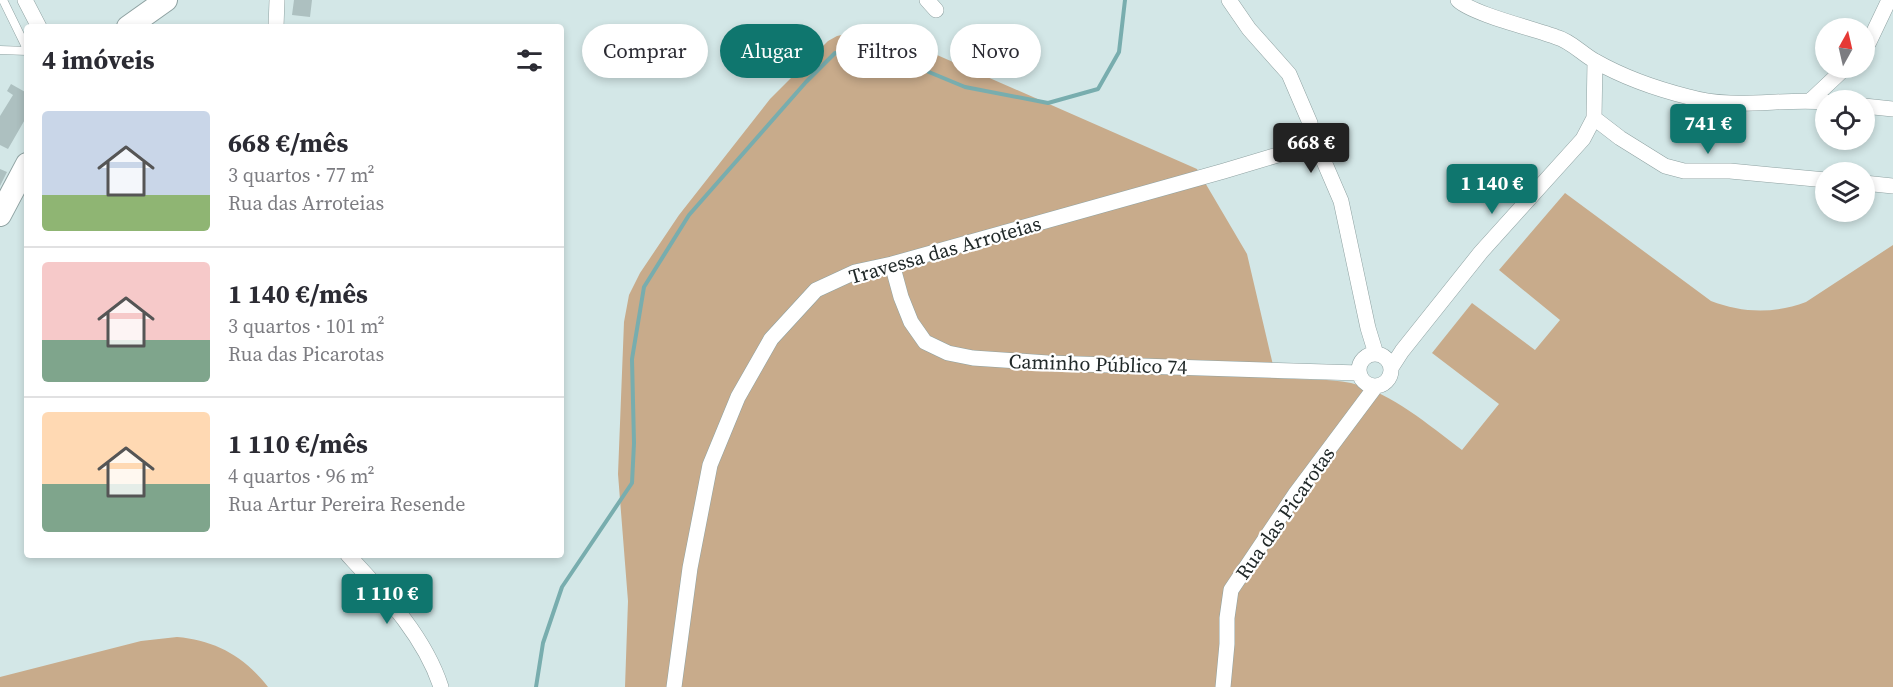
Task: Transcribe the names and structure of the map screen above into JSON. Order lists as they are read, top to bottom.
{
  "streets": {
    "street": ["Travessa das Arroteias", "Caminho Público 74", "Rua das Picarotas"]
  },
  "crossings": [
    ["Travessa das Arroteias", "Caminho Público 74"],
    ["Caminho Público 74", "Rua das Picarotas"]
  ],
  "north": "top",
  "page": {
    "chip": [
      "Comprar",
      "Alugar",
      "Filtros",
      "Novo"
    ],
    "heading": "4 imóveis",
    "list": [
      {
        "name": "668 €/mês",
        "note": "3 quartos · 77 m² · Rua das Arroteias"
      },
      {
        "name": "1 140 €/mês",
        "note": "3 quartos · 101 m² · Rua das Picarotas"
      },
      {
        "name": "1 110 €/mês",
        "note": "4 quartos · 96 m² · Rua Artur Pereira Resende"
      }
    ],
    "price": [
      "741 €",
      "668 €",
      "1 140 €",
      "1 110 €"
    ]
  }
}
